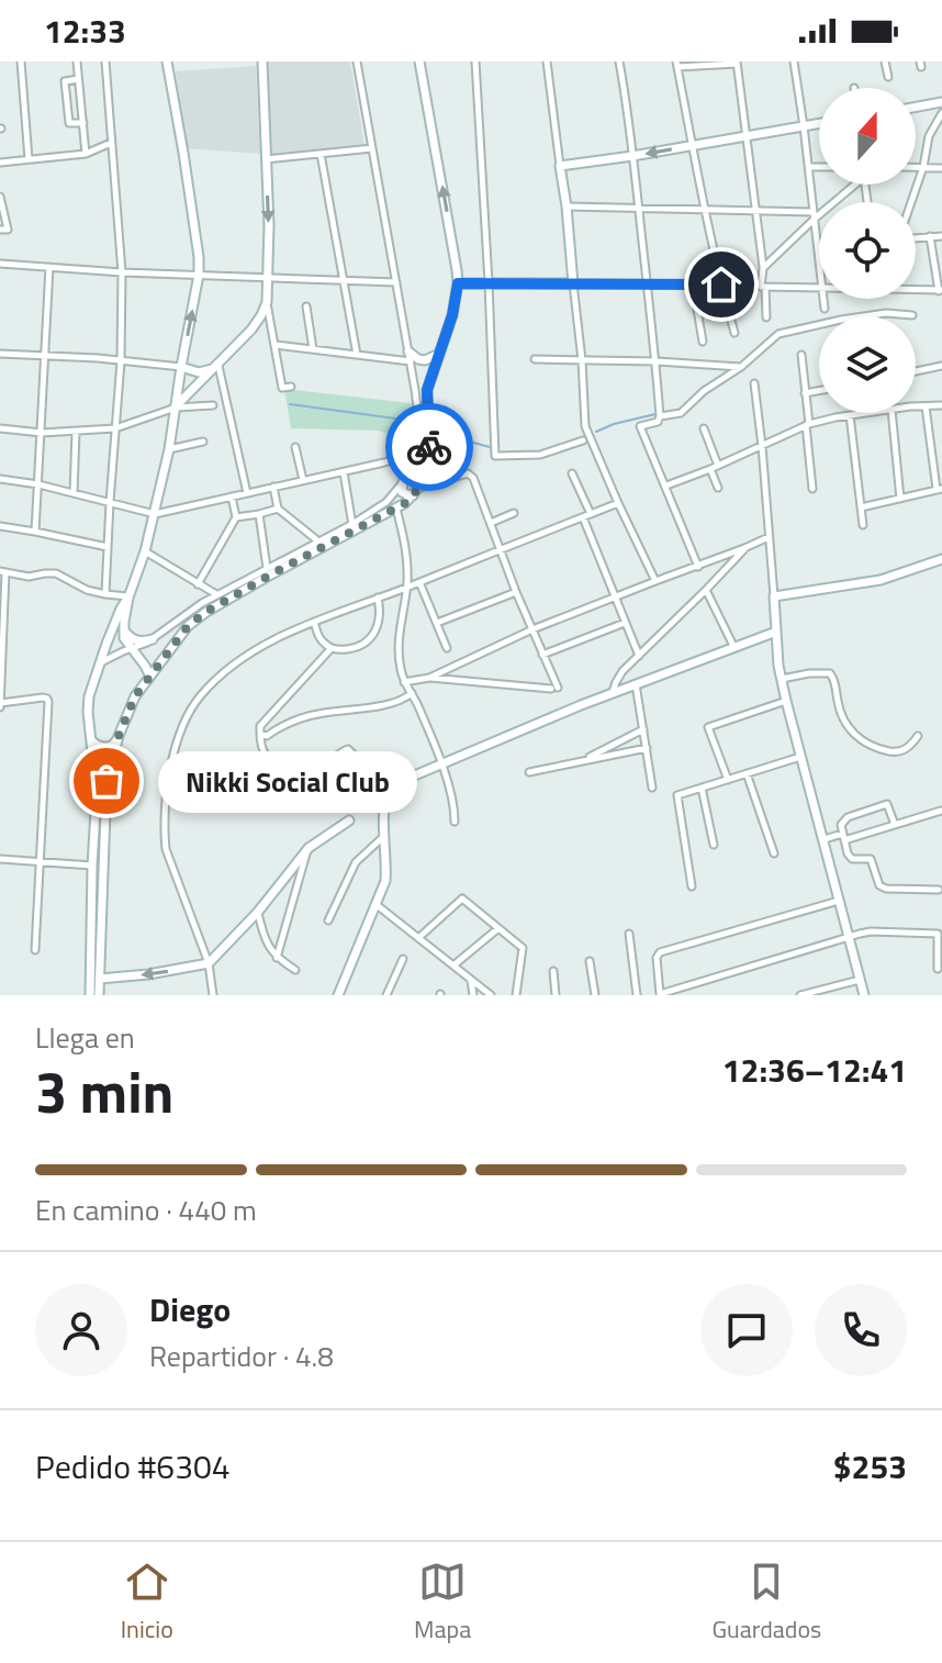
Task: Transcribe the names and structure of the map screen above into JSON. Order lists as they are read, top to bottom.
{
  "places": ["Nikki Social Club"],
  "north": "top",
  "page": {
    "status": "12:33",
    "bubble": "Nikki Social Club",
    "heading": ["3 min", "Llega en", "12:36–12:41"],
    "panel": [
      "Diego",
      "Repartidor · 4.8",
      "Pedido #6304",
      "$253"
    ],
    "bar": "En camino · 440 m",
    "tabs": ["Inicio", "Mapa", "Guardados"]
  }
}
